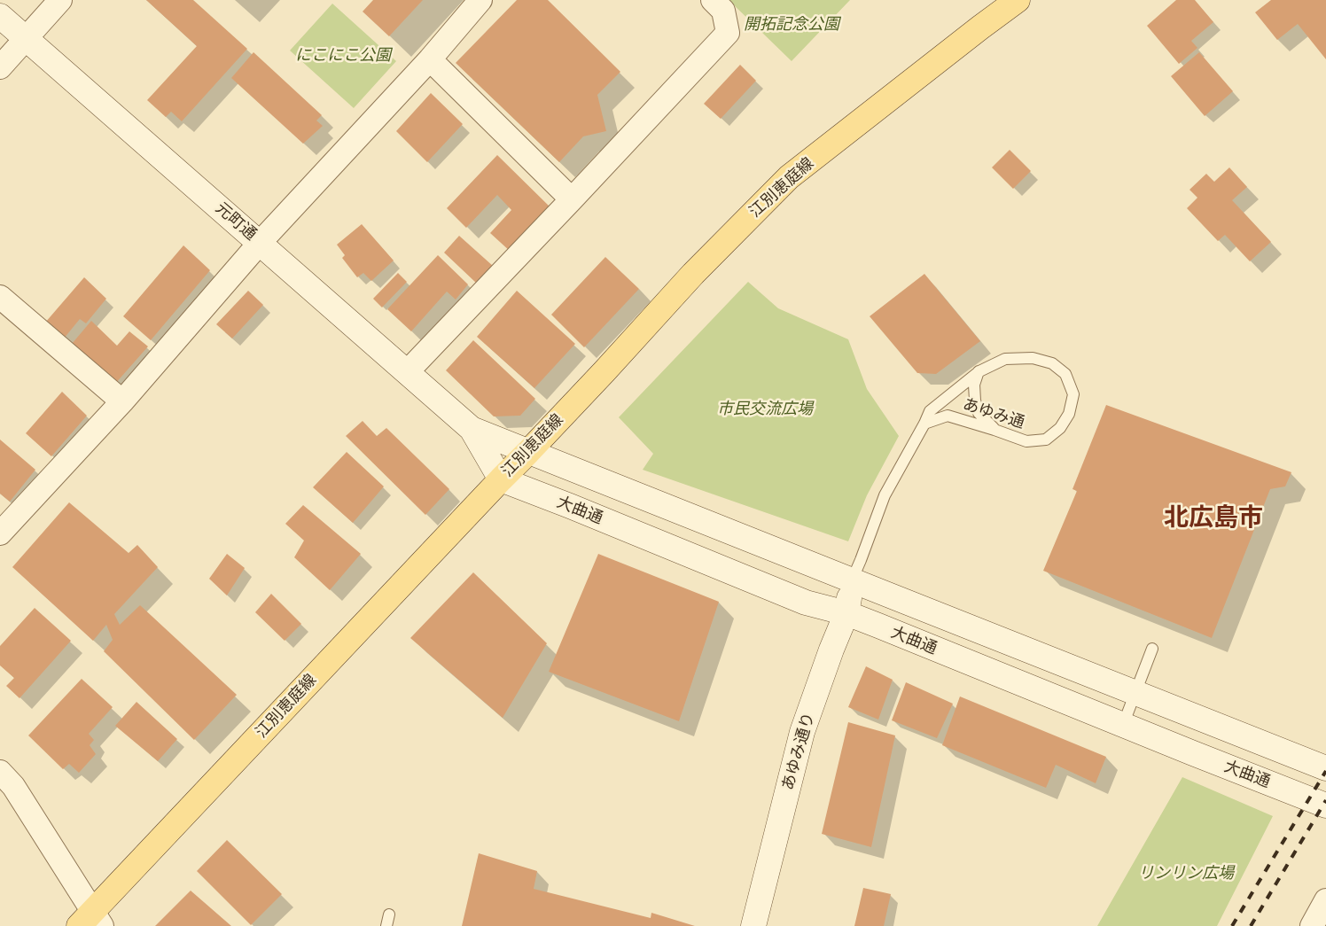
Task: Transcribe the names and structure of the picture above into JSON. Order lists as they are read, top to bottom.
{
  "streets": {
    "main road": [
      "江別恵庭線",
      "元町通",
      "大曲通",
      "あゆみ通り"
    ],
    "lane": ["あゆみ通"]
  },
  "crossings": [
    ["江別恵庭線", "大曲通"],
    ["元町通", "大曲通"],
    ["あゆみ通", "大曲通"],
    ["あゆみ通", "あゆみ通り"],
    ["大曲通", "あゆみ通り"]
  ],
  "districts": ["北広島市"],
  "parks": [
    "開拓記念公園",
    "にこにこ公園",
    "市民交流広場",
    "リンリン広場"
  ]
}
